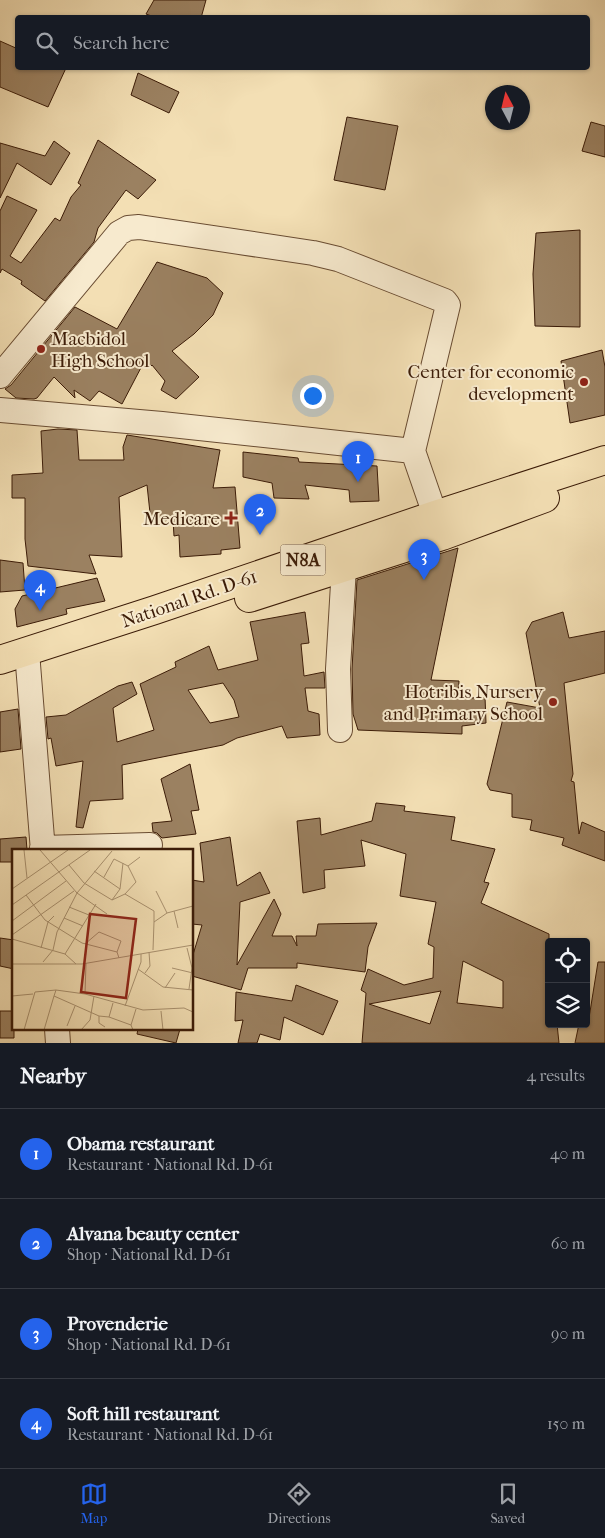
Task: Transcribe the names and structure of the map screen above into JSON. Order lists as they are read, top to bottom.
{
  "streets": {
    "highway": ["N8A", "National Rd. D-61"]
  },
  "places": {
    "other": ["Macbidol High School", "Center for economic development", "Hotribis Nursery and Primary School"],
    "health": ["Medicare"]
  },
  "north": "top",
  "page": {
    "search": "Search here",
    "pins": [
      "1",
      "2",
      "3",
      "4"
    ],
    "heading": ["Nearby", "4 results"],
    "list": [
      {
        "mark": "1",
        "name": "Obama restaurant",
        "note": "Restaurant · National Rd. D-61",
        "value": "40 m"
      },
      {
        "mark": "2",
        "name": "Alvana beauty center",
        "note": "Shop · National Rd. D-61",
        "value": "60 m"
      },
      {
        "mark": "3",
        "name": "Provenderie",
        "note": "Shop · National Rd. D-61",
        "value": "90 m"
      },
      {
        "mark": "4",
        "name": "Soft hill restaurant",
        "note": "Restaurant · National Rd. D-61",
        "value": "150 m"
      }
    ],
    "nav": ["Map", "Directions", "Saved"]
  }
}
